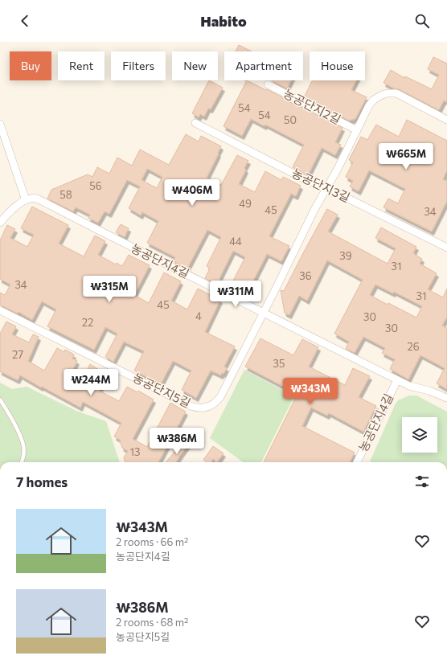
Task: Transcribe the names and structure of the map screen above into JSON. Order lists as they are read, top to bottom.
{
  "streets": {
    "street": [
      "농공단지2길",
      "농공단지3길",
      "농공단지4길",
      "농공단지5길"
    ]
  },
  "crossings": [
    ["농공단지4길", "농공단지5길"]
  ],
  "house_numbers": [
    "54",
    "54",
    "50",
    "56",
    "58",
    "49",
    "45",
    "34",
    "44",
    "39",
    "31",
    "36",
    "34",
    "31",
    "45",
    "4",
    "30",
    "22",
    "30",
    "26",
    "27",
    "35",
    "13"
  ],
  "page": {
    "header": "Habito",
    "chip": [
      "Buy",
      "Rent",
      "Filters",
      "New",
      "Apartment",
      "House"
    ],
    "price": [
      "₩665M",
      "₩406M",
      "₩315M",
      "₩311M",
      "₩244M",
      "₩343M",
      "₩386M"
    ],
    "heading": "7 homes",
    "list": [
      {
        "name": "₩343M",
        "note": "2 rooms · 66 m² · 농공단지4길"
      },
      {
        "name": "₩386M",
        "note": "2 rooms · 68 m² · 농공단지5길"
      }
    ]
  }
}
